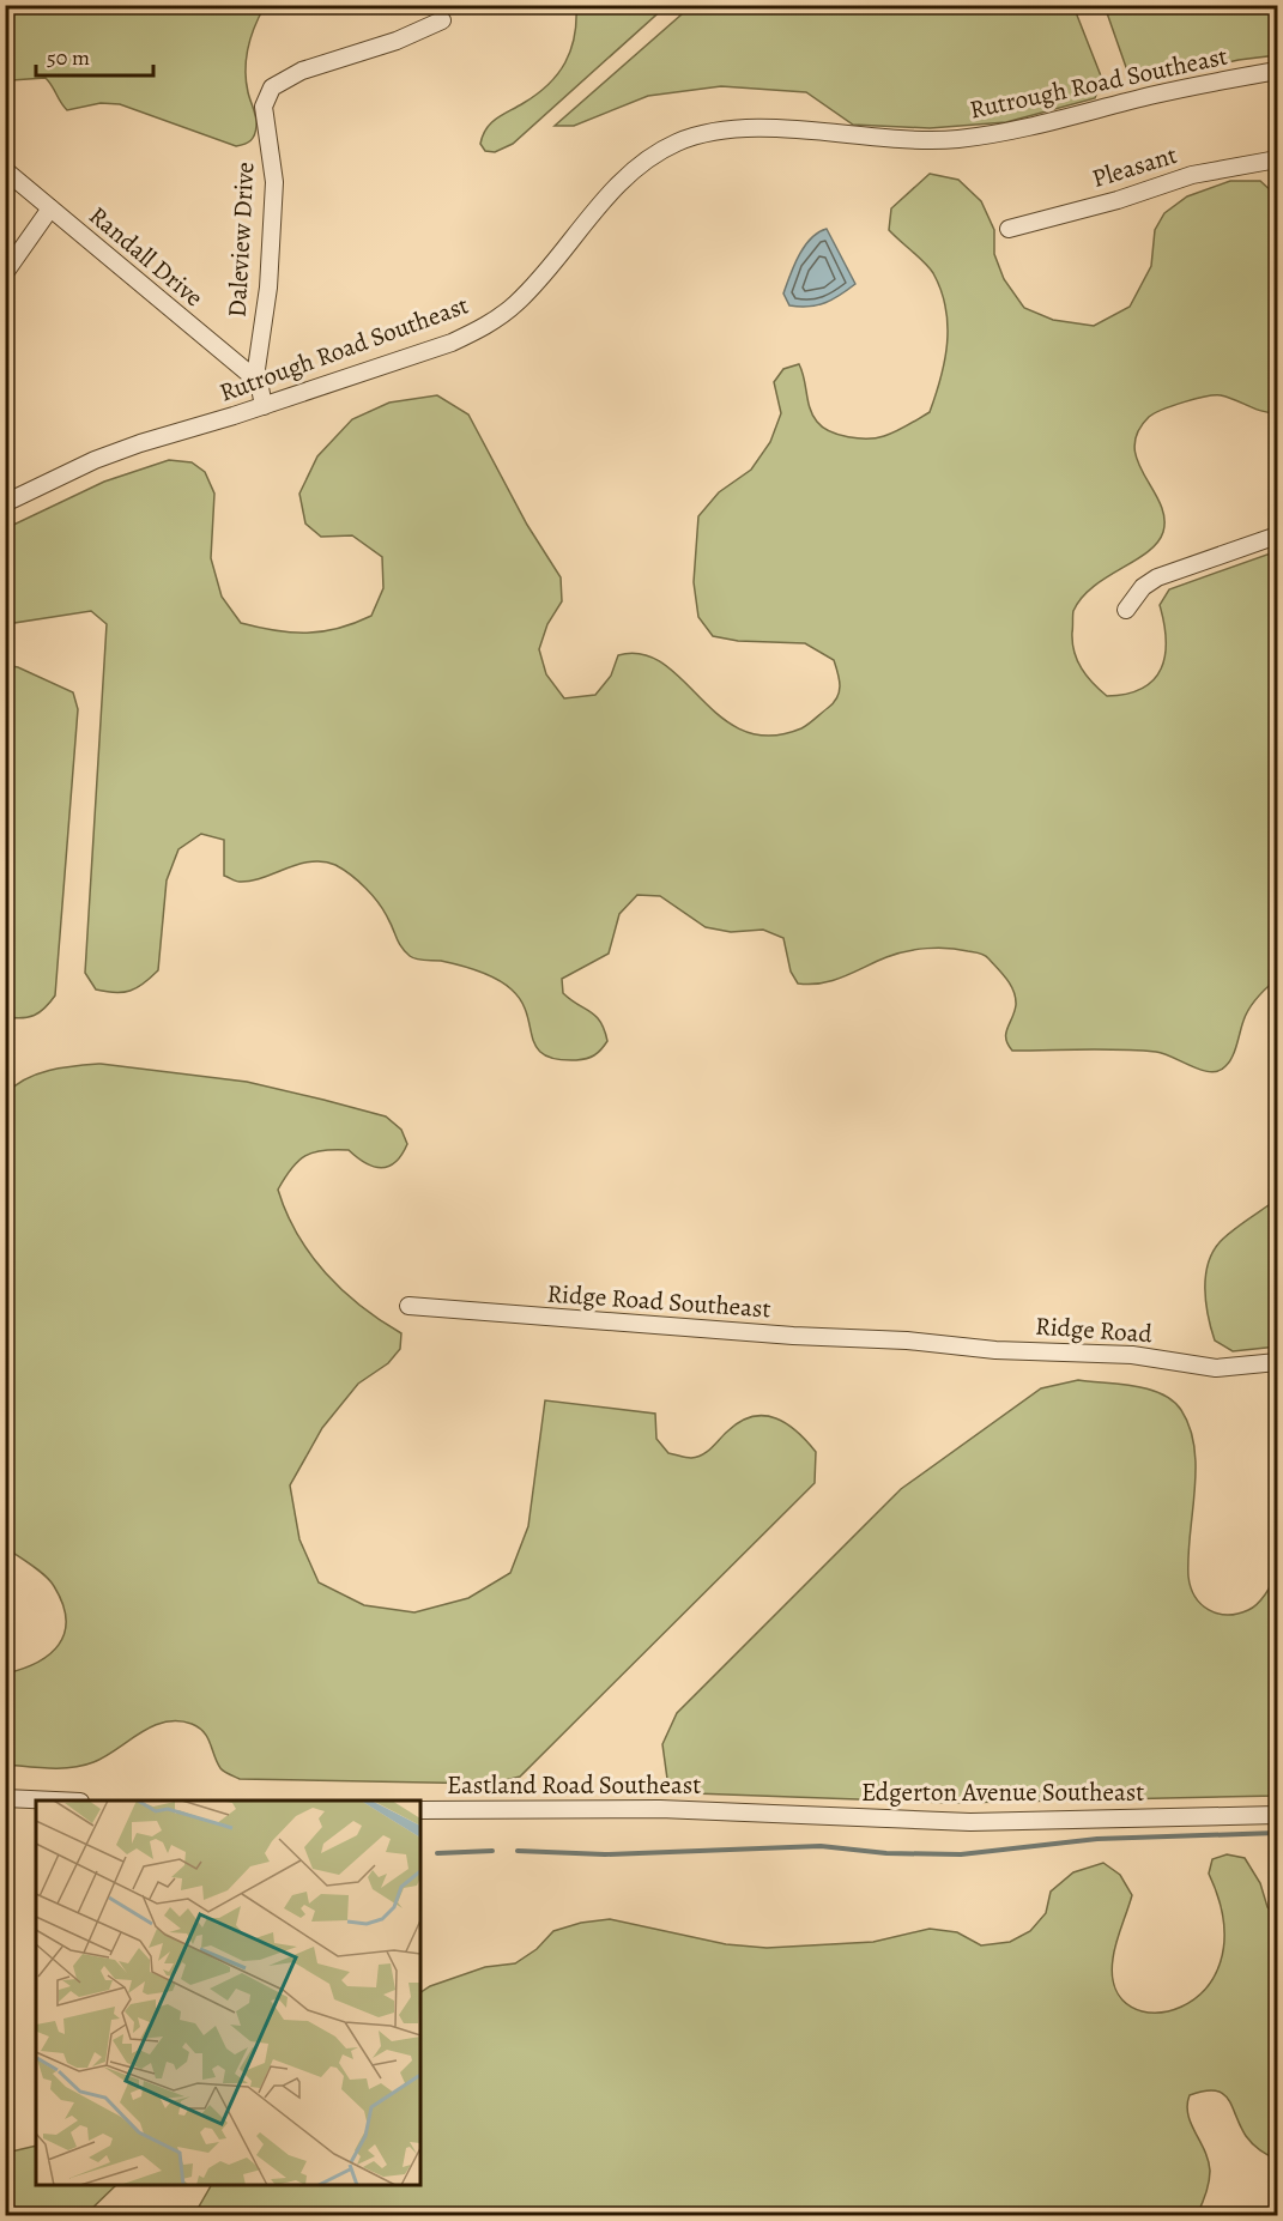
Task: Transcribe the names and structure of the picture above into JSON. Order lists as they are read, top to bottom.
{
  "streets": {
    "street": [
      "Rutrough Road Southeast",
      "Pleasant",
      "Daleview Drive",
      "Randall Drive",
      "Ridge Road Southeast",
      "Ridge Road",
      "Eastland Road Southeast",
      "Edgerton Avenue Southeast"
    ]
  },
  "crossings": [
    ["Rutrough Road Southeast", "Daleview Drive"],
    ["Daleview Drive", "Randall Drive"],
    ["Ridge Road Southeast", "Ridge Road"],
    ["Eastland Road Southeast", "Edgerton Avenue Southeast"]
  ],
  "scale_bar": "50 m"
}
